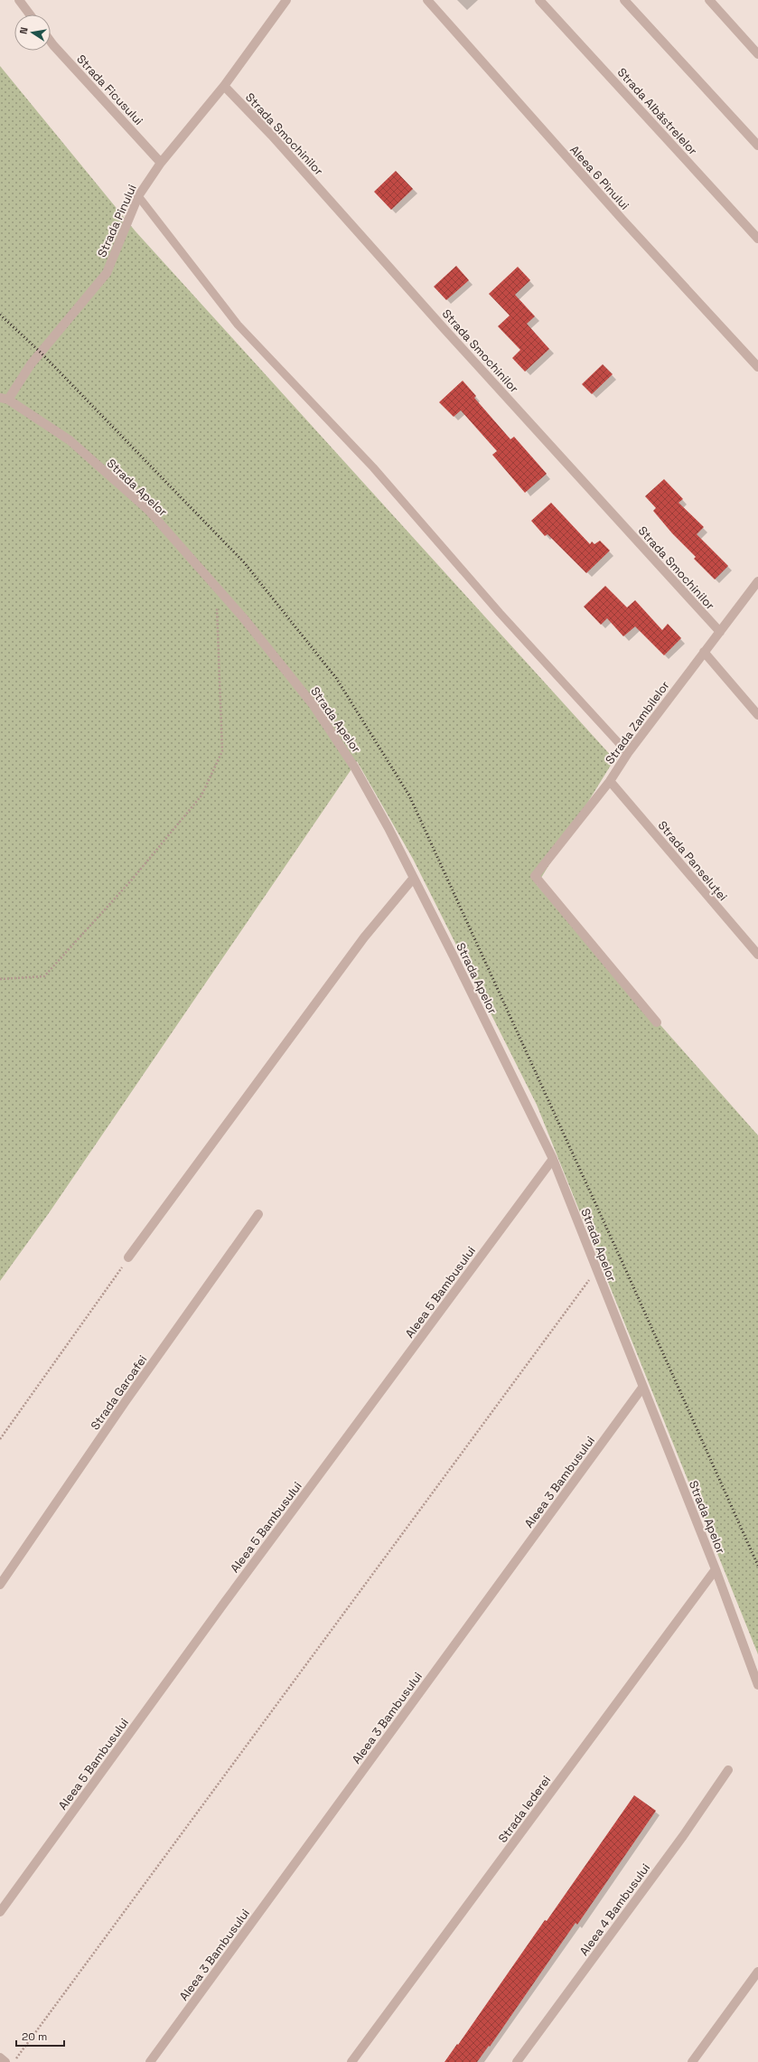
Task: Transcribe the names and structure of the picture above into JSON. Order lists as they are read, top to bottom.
{
  "streets": {
    "street": [
      "Strada Ficusului",
      "Strada Albăstrelelor",
      "Strada Smochinilor",
      "Aleea 6 Pinului",
      "Strada Pinului",
      "Strada Apelor",
      "Strada Zambilelor",
      "Strada Panseluței",
      "Aleea 5 Bambusului",
      "Strada Garoafei",
      "Aleea 3 Bambusului",
      "Strada Iederei",
      "Aleea 4 Bambusului"
    ]
  },
  "crossings": [
    ["Strada Ficusului", "Strada Pinului"],
    ["Strada Smochinilor", "Strada Pinului"],
    ["Strada Smochinilor", "Strada Zambilelor"],
    ["Strada Pinului", "Strada Apelor"],
    ["Strada Apelor", "Aleea 5 Bambusului"],
    ["Strada Apelor", "Aleea 3 Bambusului"],
    ["Strada Apelor", "Strada Iederei"],
    ["Strada Zambilelor", "Strada Panseluței"]
  ],
  "scale_bar": "20 m",
  "north": "left"
}
